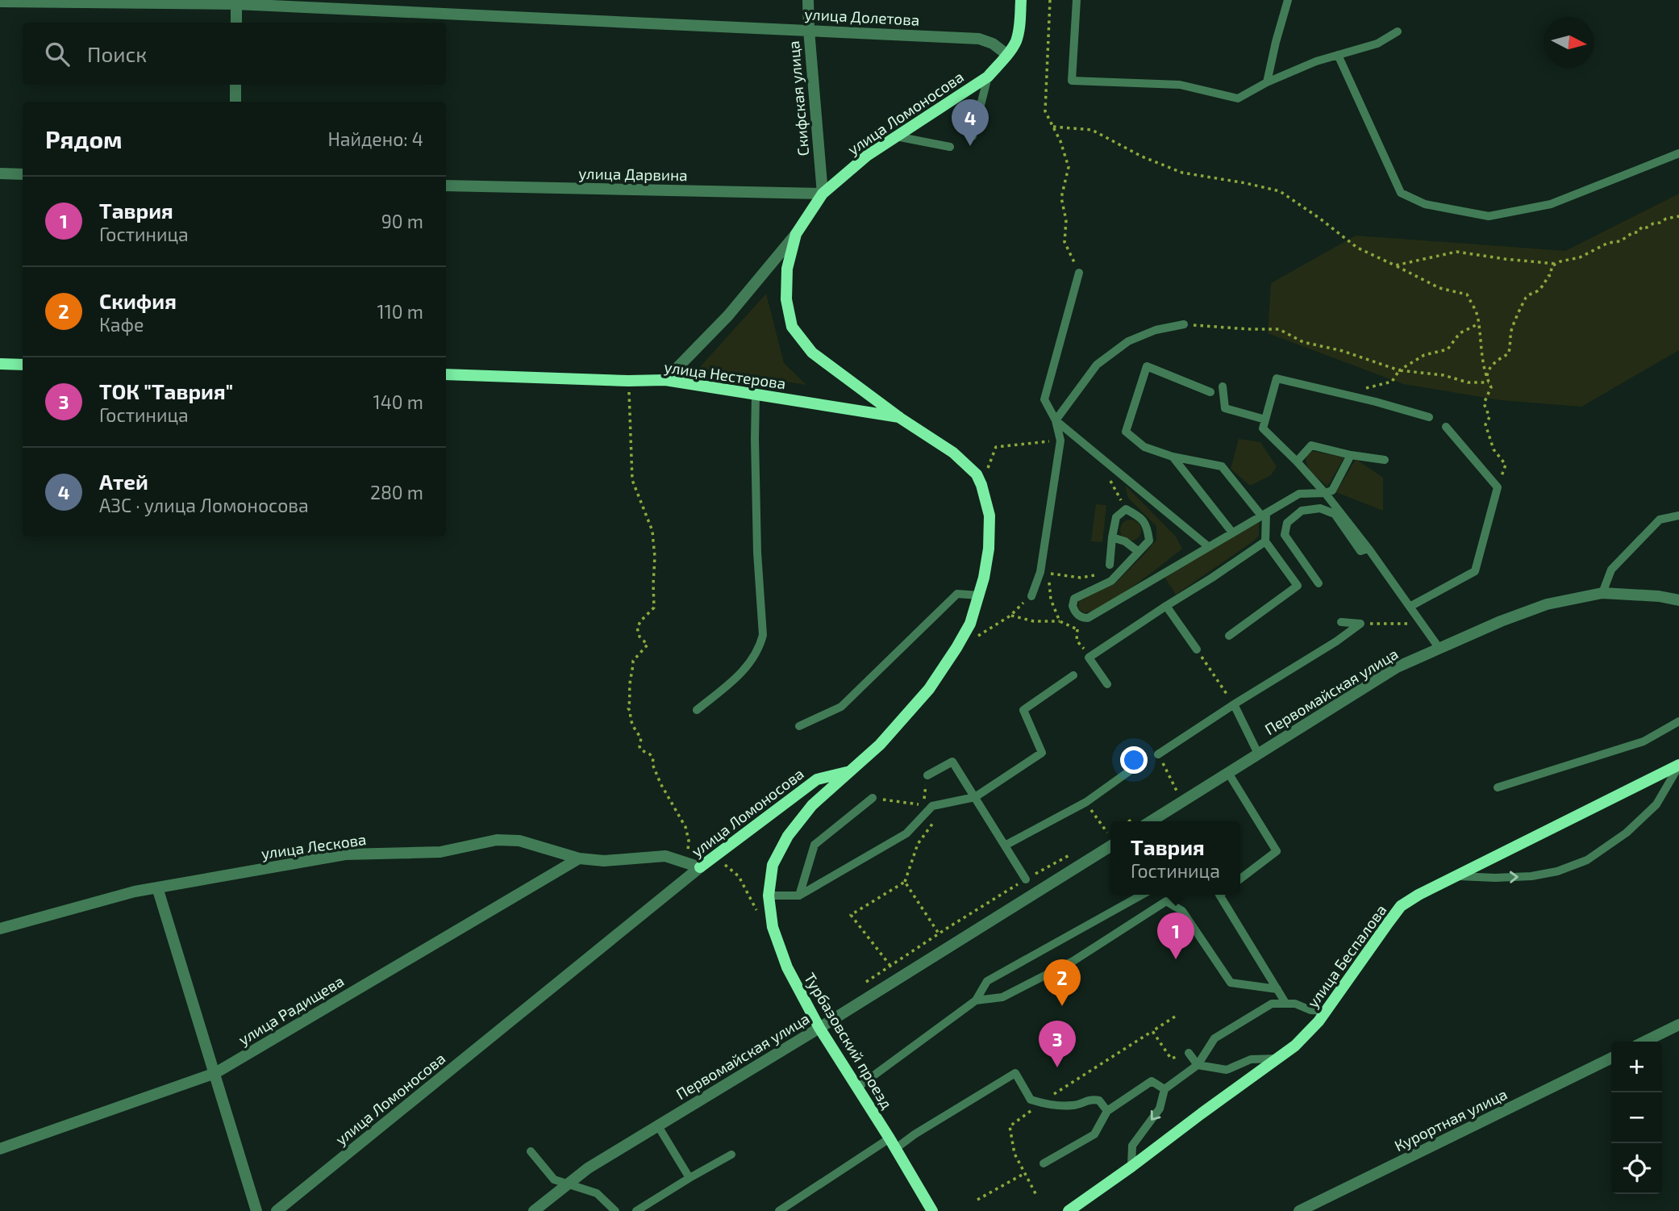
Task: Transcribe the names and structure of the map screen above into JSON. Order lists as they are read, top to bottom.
{
  "streets": {
    "main road": [
      "улица Ломоносова",
      "улица Нестерова",
      "улица Беспалова",
      "Турбазовский проезд"
    ],
    "street": [
      "улица Долетова",
      "Скифская улица",
      "улица Дарвина",
      "Первомайская улица",
      "улица Лескова",
      "улица Радищева",
      "Курортная улица"
    ]
  },
  "crossings": [
    ["улица Долетова", "Скифская улица"],
    ["улица Долетова", "улица Ломоносова"],
    ["Скифская улица", "улица Ломоносова"],
    ["Скифская улица", "улица Дарвина"],
    ["улица Ломоносова", "улица Дарвина"],
    ["улица Ломоносова", "улица Нестерова"],
    ["улица Ломоносова", "улица Лескова"],
    ["улица Ломоносова", "Турбазовский проезд"],
    ["Первомайская улица", "Турбазовский проезд"],
    ["улица Лескова", "улица Радищева"]
  ],
  "north": "right",
  "page": {
    "search": "Поиск",
    "pins": [
      "4",
      "1",
      "2",
      "3"
    ],
    "heading": ["Рядом", "Найдено: 4"],
    "list": [
      {
        "mark": "1",
        "name": "Таврия",
        "note": "Гостиница",
        "value": "90 m"
      },
      {
        "mark": "2",
        "name": "Скифия",
        "note": "Кафе",
        "value": "110 m"
      },
      {
        "mark": "3",
        "name": "ТОК \"Таврия\"",
        "note": "Гостиница",
        "value": "140 m"
      },
      {
        "mark": "4",
        "name": "Атей",
        "note": "АЗС · улица Ломоносова",
        "value": "280 m"
      }
    ],
    "popup": ["Таврия", "Гостиница"],
    "map_buttons": ["+", "−"]
  }
}
